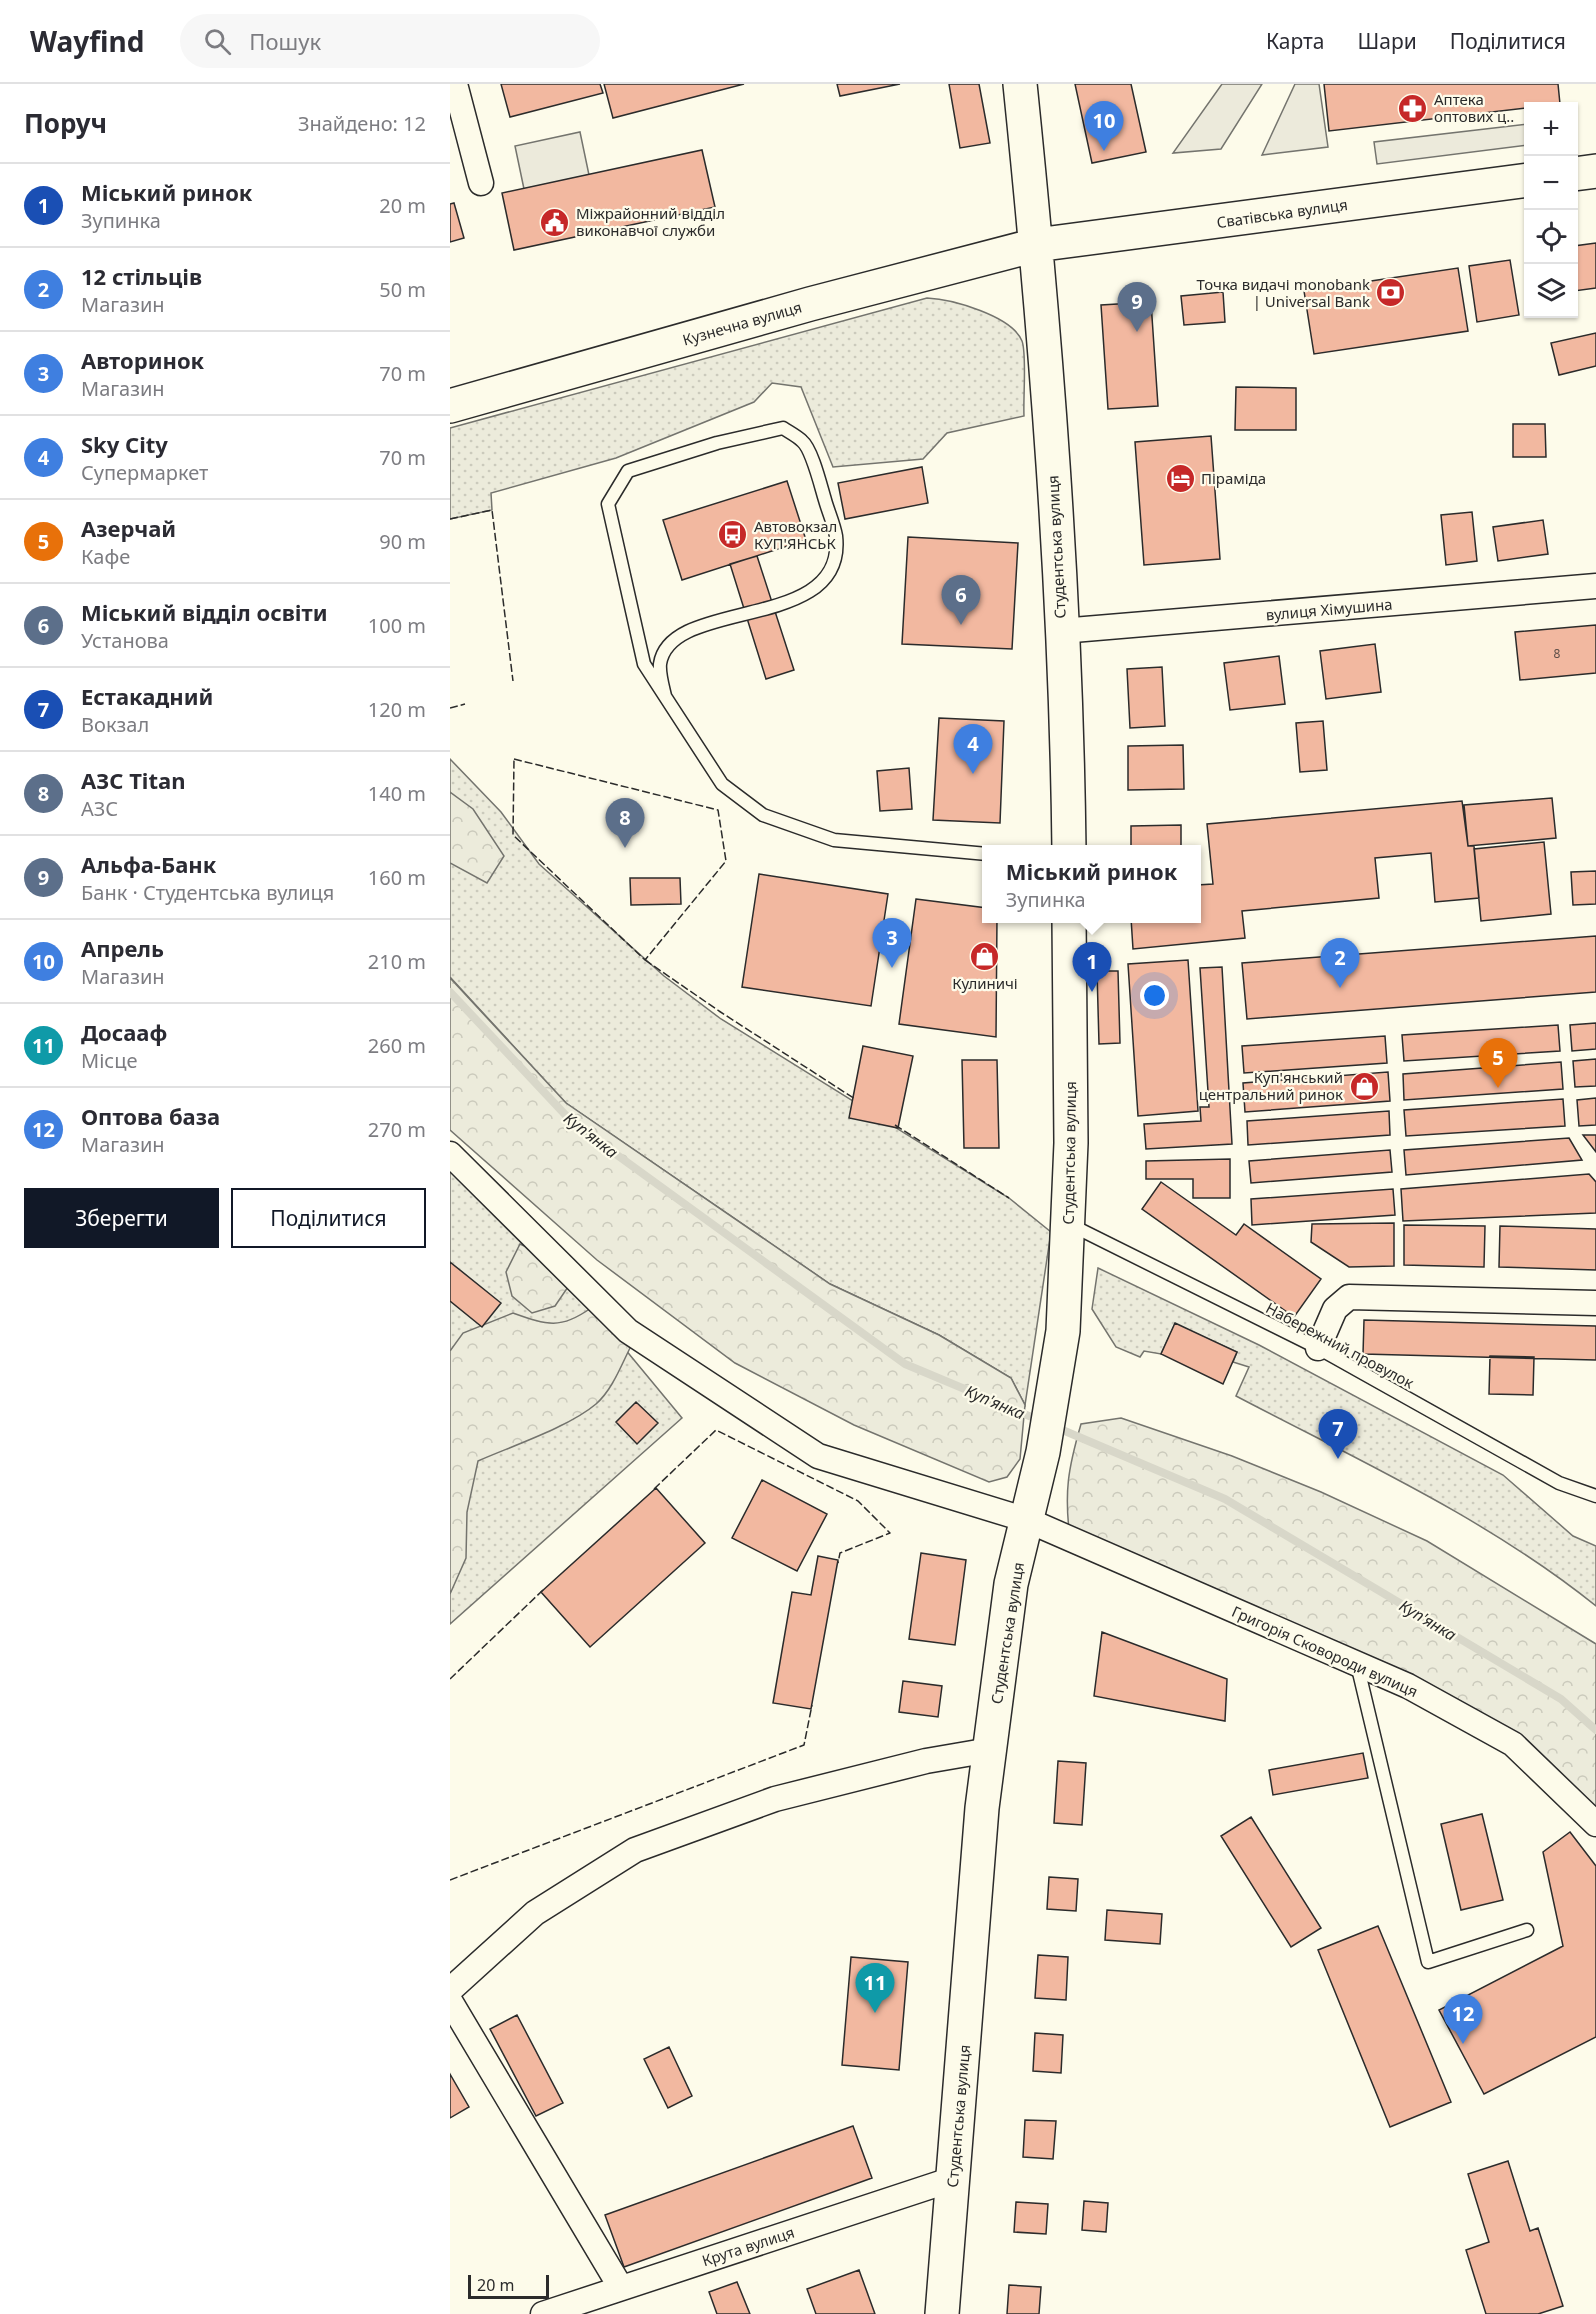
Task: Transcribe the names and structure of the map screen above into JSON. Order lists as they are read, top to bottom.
{
  "streets": {
    "main road": ["Сватівська вулиця", "Кузнечна вулиця", "Студентська вулиця"],
    "street": ["вулиця Хімушина", "Григорія Сковороди вулиця", "Крута вулиця"],
    "lane": ["Набережний провулок"]
  },
  "crossings": [
    ["Сватівська вулиця", "Кузнечна вулиця"],
    ["Сватівська вулиця", "Студентська вулиця"],
    ["Кузнечна вулиця", "Студентська вулиця"],
    ["Студентська вулиця", "вулиця Хімушина"],
    ["Студентська вулиця", "Набережний провулок"],
    ["Студентська вулиця", "Григорія Сковороди вулиця"],
    ["Студентська вулиця", "Крута вулиця"]
  ],
  "water": ["Куп'янка"],
  "places": {
    "pharmacy": ["Аптека оптових ц‥"],
    "public building": ["Міжрайонний відділ виконавчої служби"],
    "bank": ["Точка видачі monobank | Universal Bank"],
    "hotel": ["Піраміда"],
    "bus stop": ["Автовокзал КУП'ЯНСЬК"],
    "shop": ["Кулиничі", "Куп'янський центральний ринок"]
  },
  "house_numbers": ["8"],
  "scale_bar": "20 m",
  "page": {
    "header": "Wayfind",
    "search": "Пошук",
    "nav": ["Карта", "Шари", "Поділитися"],
    "heading": ["Поруч", "Знайдено: 12"],
    "pins": [
      "10",
      "9",
      "6",
      "4",
      "8",
      "3",
      "2",
      "1",
      "5",
      "7",
      "11",
      "12"
    ],
    "map_buttons": ["+", "−"],
    "list": [
      {
        "mark": "1",
        "name": "Міський ринок",
        "note": "Зупинка",
        "value": "20 m"
      },
      {
        "mark": "2",
        "name": "12 стільців",
        "note": "Магазин",
        "value": "50 m"
      },
      {
        "mark": "3",
        "name": "Авторинок",
        "note": "Магазин",
        "value": "70 m"
      },
      {
        "mark": "4",
        "name": "Sky City",
        "note": "Супермаркет",
        "value": "70 m"
      },
      {
        "mark": "5",
        "name": "Азерчай",
        "note": "Кафе",
        "value": "90 m"
      },
      {
        "mark": "6",
        "name": "Міський відділ освіти",
        "note": "Установа",
        "value": "100 m"
      },
      {
        "mark": "7",
        "name": "Естакадний",
        "note": "Вокзал",
        "value": "120 m"
      },
      {
        "mark": "8",
        "name": "АЗС Titan",
        "note": "АЗС",
        "value": "140 m"
      },
      {
        "mark": "9",
        "name": "Альфа-Банк",
        "note": "Банк · Студентська вулиця",
        "value": "160 m"
      },
      {
        "mark": "10",
        "name": "Апрель",
        "note": "Магазин",
        "value": "210 m"
      },
      {
        "mark": "11",
        "name": "Досааф",
        "note": "Місце",
        "value": "260 m"
      },
      {
        "mark": "12",
        "name": "Оптова база",
        "note": "Магазин",
        "value": "270 m"
      }
    ],
    "popup": ["Міський ринок", "Зупинка"],
    "buttons": ["Зберегти", "Поділитися"],
    "scale": "20 m"
  }
}
